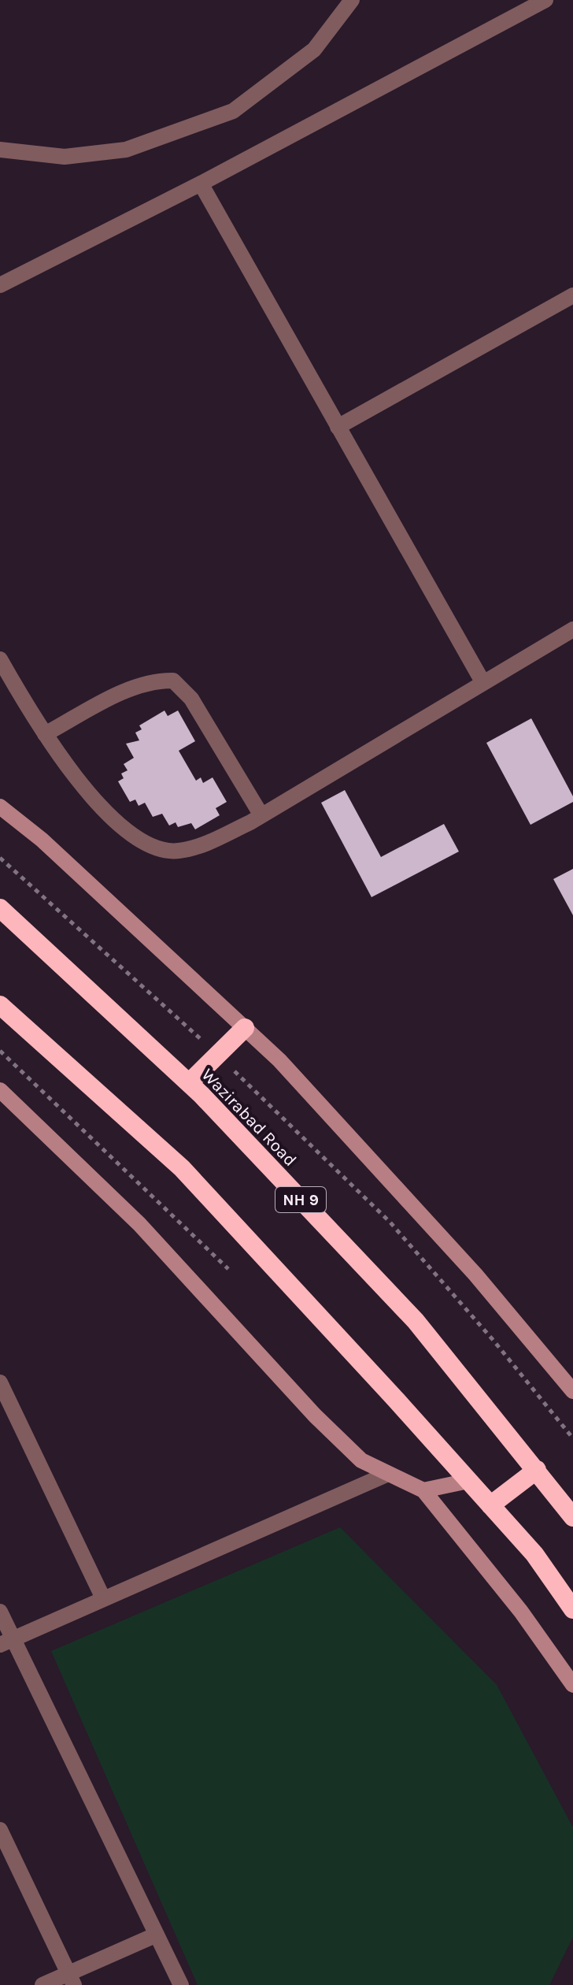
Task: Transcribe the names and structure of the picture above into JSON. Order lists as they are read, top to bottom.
{
  "streets": {
    "highway": ["Wazirabad Road", "NH 9"]
  }
}
